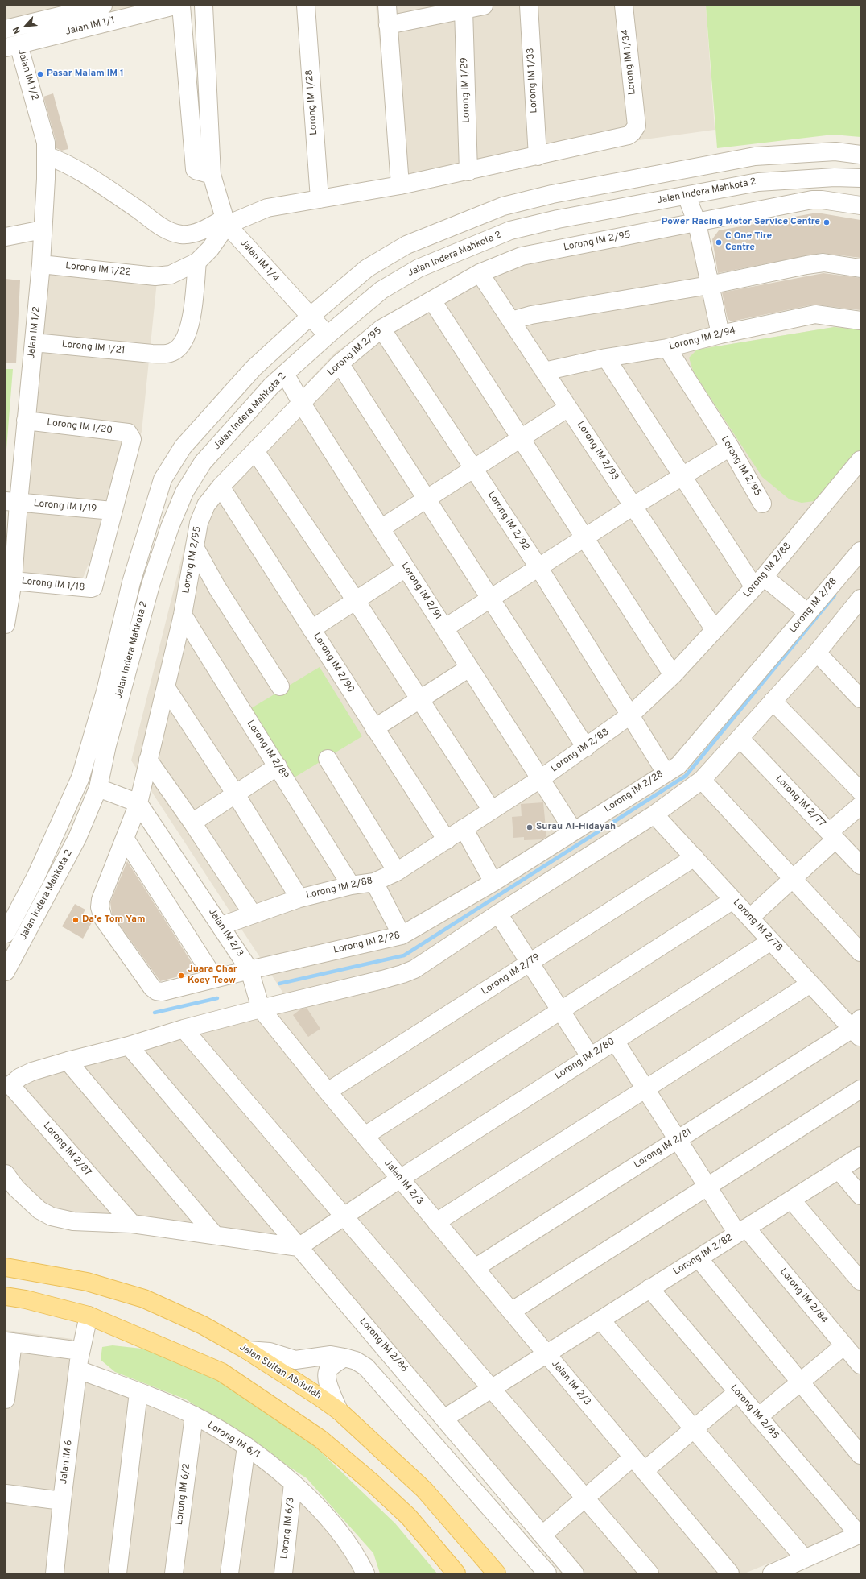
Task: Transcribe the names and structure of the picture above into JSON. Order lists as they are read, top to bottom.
{
  "streets": {
    "main road": ["Jalan Sultan Abdullah"],
    "street": [
      "Jalan IM 1/1",
      "Lorong IM 1/34",
      "Jalan IM 1/2",
      "Lorong IM 1/33",
      "Lorong IM 1/29",
      "Lorong IM 1/28",
      "Jalan Indera Mahkota 2",
      "Lorong IM 2/95",
      "Jalan IM 1/4",
      "Lorong IM 1/22",
      "Lorong IM 2/94",
      "Lorong IM 1/21",
      "Lorong IM 1/20",
      "Lorong IM 2/93",
      "Lorong IM 1/19",
      "Lorong IM 2/92",
      "Lorong IM 2/88",
      "Lorong IM 1/18",
      "Lorong IM 2/91",
      "Lorong IM 2/28",
      "Lorong IM 2/90",
      "Lorong IM 2/89",
      "Lorong IM 2/77",
      "Lorong IM 2/78",
      "Jalan IM 2/3",
      "Lorong IM 2/79",
      "Lorong IM 2/80",
      "Lorong IM 2/81",
      "Lorong IM 2/87",
      "Lorong IM 2/82",
      "Lorong IM 2/84",
      "Lorong IM 2/86",
      "Lorong IM 2/85",
      "Lorong IM 6/1",
      "Jalan IM 6",
      "Lorong IM 6/2",
      "Lorong IM 6/3"
    ]
  },
  "crossings": [
    ["Jalan IM 1/1", "Jalan IM 1/2"],
    ["Lorong IM 1/34", "Lorong IM 1/33"],
    ["Jalan IM 1/2", "Lorong IM 1/22"],
    ["Jalan IM 1/2", "Lorong IM 1/21"],
    ["Jalan IM 1/2", "Lorong IM 1/20"],
    ["Jalan IM 1/2", "Lorong IM 1/19"],
    ["Jalan IM 1/2", "Lorong IM 1/18"],
    ["Jalan Indera Mahkota 2", "Jalan IM 1/4"],
    ["Jalan Indera Mahkota 2", "Lorong IM 2/91"],
    ["Lorong IM 2/95", "Lorong IM 2/94"],
    ["Lorong IM 2/95", "Lorong IM 2/93"],
    ["Lorong IM 2/95", "Lorong IM 2/92"],
    ["Lorong IM 2/95", "Lorong IM 2/91"],
    ["Lorong IM 2/95", "Lorong IM 2/28"],
    ["Lorong IM 2/95", "Lorong IM 2/90"],
    ["Lorong IM 2/95", "Lorong IM 2/89"],
    ["Lorong IM 2/95", "Jalan IM 2/3"],
    ["Lorong IM 1/22", "Lorong IM 1/21"],
    ["Lorong IM 2/94", "Lorong IM 2/93"],
    ["Lorong IM 1/20", "Lorong IM 1/19"],
    ["Lorong IM 1/20", "Lorong IM 1/18"],
    ["Lorong IM 2/93", "Lorong IM 2/88"],
    ["Lorong IM 1/19", "Lorong IM 1/18"],
    ["Lorong IM 2/92", "Lorong IM 2/88"],
    ["Lorong IM 2/92", "Lorong IM 2/28"],
    ["Lorong IM 2/88", "Lorong IM 2/91"],
    ["Lorong IM 2/88", "Lorong IM 2/90"],
    ["Lorong IM 2/88", "Lorong IM 2/89"],
    ["Lorong IM 2/88", "Jalan IM 2/3"],
    ["Lorong IM 2/91", "Lorong IM 2/28"],
    ["Lorong IM 2/28", "Jalan IM 2/3"],
    ["Lorong IM 2/78", "Lorong IM 2/79"],
    ["Lorong IM 2/78", "Lorong IM 2/80"],
    ["Lorong IM 2/78", "Lorong IM 2/81"],
    ["Jalan IM 2/3", "Lorong IM 2/79"],
    ["Jalan IM 2/3", "Lorong IM 2/80"],
    ["Jalan IM 2/3", "Lorong IM 2/81"],
    ["Jalan IM 2/3", "Lorong IM 2/82"],
    ["Lorong IM 2/80", "Lorong IM 2/84"],
    ["Lorong IM 2/80", "Lorong IM 2/86"],
    ["Lorong IM 2/81", "Lorong IM 2/84"],
    ["Lorong IM 2/82", "Lorong IM 2/84"],
    ["Lorong IM 2/82", "Lorong IM 2/86"],
    ["Lorong IM 2/82", "Lorong IM 2/85"],
    ["Lorong IM 6/1", "Jalan IM 6"],
    ["Lorong IM 6/1", "Lorong IM 6/2"],
    ["Lorong IM 6/1", "Lorong IM 6/3"]
  ],
  "places": [
    "Pasar Malam IM 1",
    "Power Racing Motor Service Centre",
    "C One Tire Centre",
    "Surau Al-Hidayah",
    "Da'e Tom Yam",
    "Juara Char Koey Teow"
  ],
  "north": "bottom left"
}
